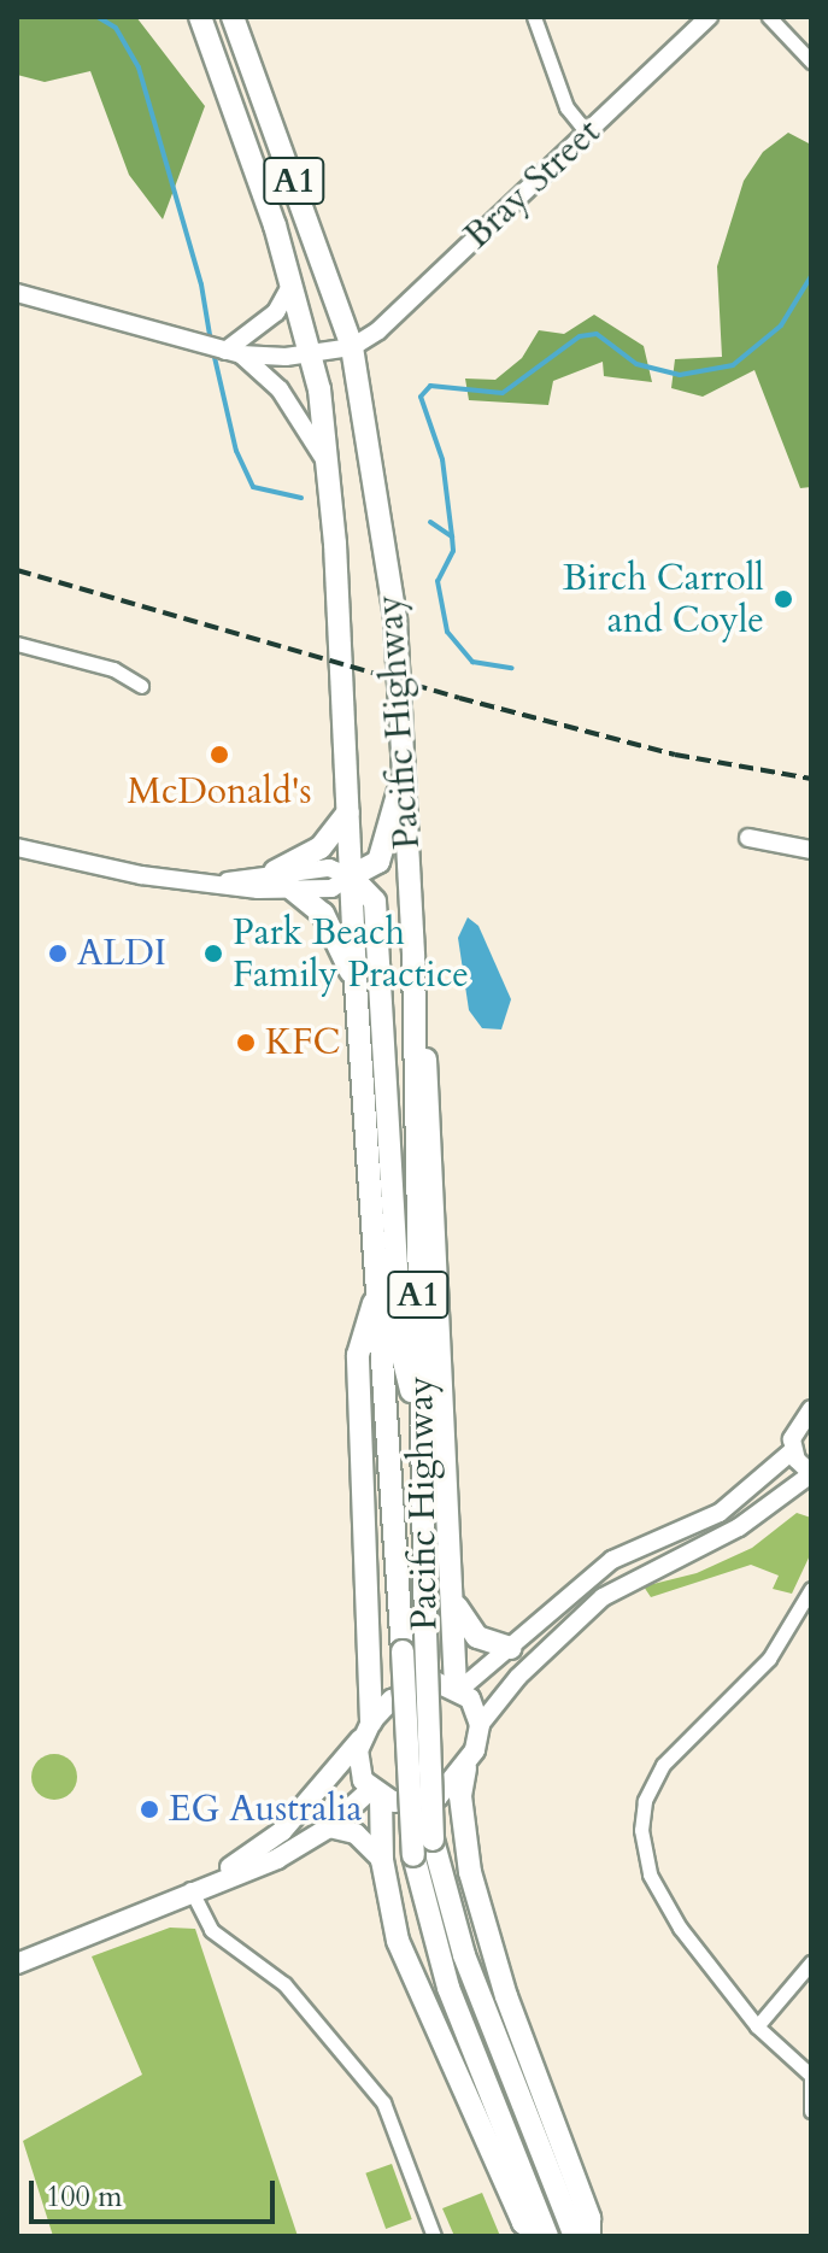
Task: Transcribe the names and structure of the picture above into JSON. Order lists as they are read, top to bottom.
{
  "streets": {
    "highway": ["A1", "Pacific Highway"],
    "street": ["Bray Street"]
  },
  "crossings": [
    ["Bray Street", "Pacific Highway"]
  ],
  "places": [
    "Birch Carroll and Coyle",
    "McDonald's",
    "ALDI",
    "Park Beach Family Practice",
    "KFC",
    "EG Australia"
  ],
  "scale_bar": "100 m"
}
